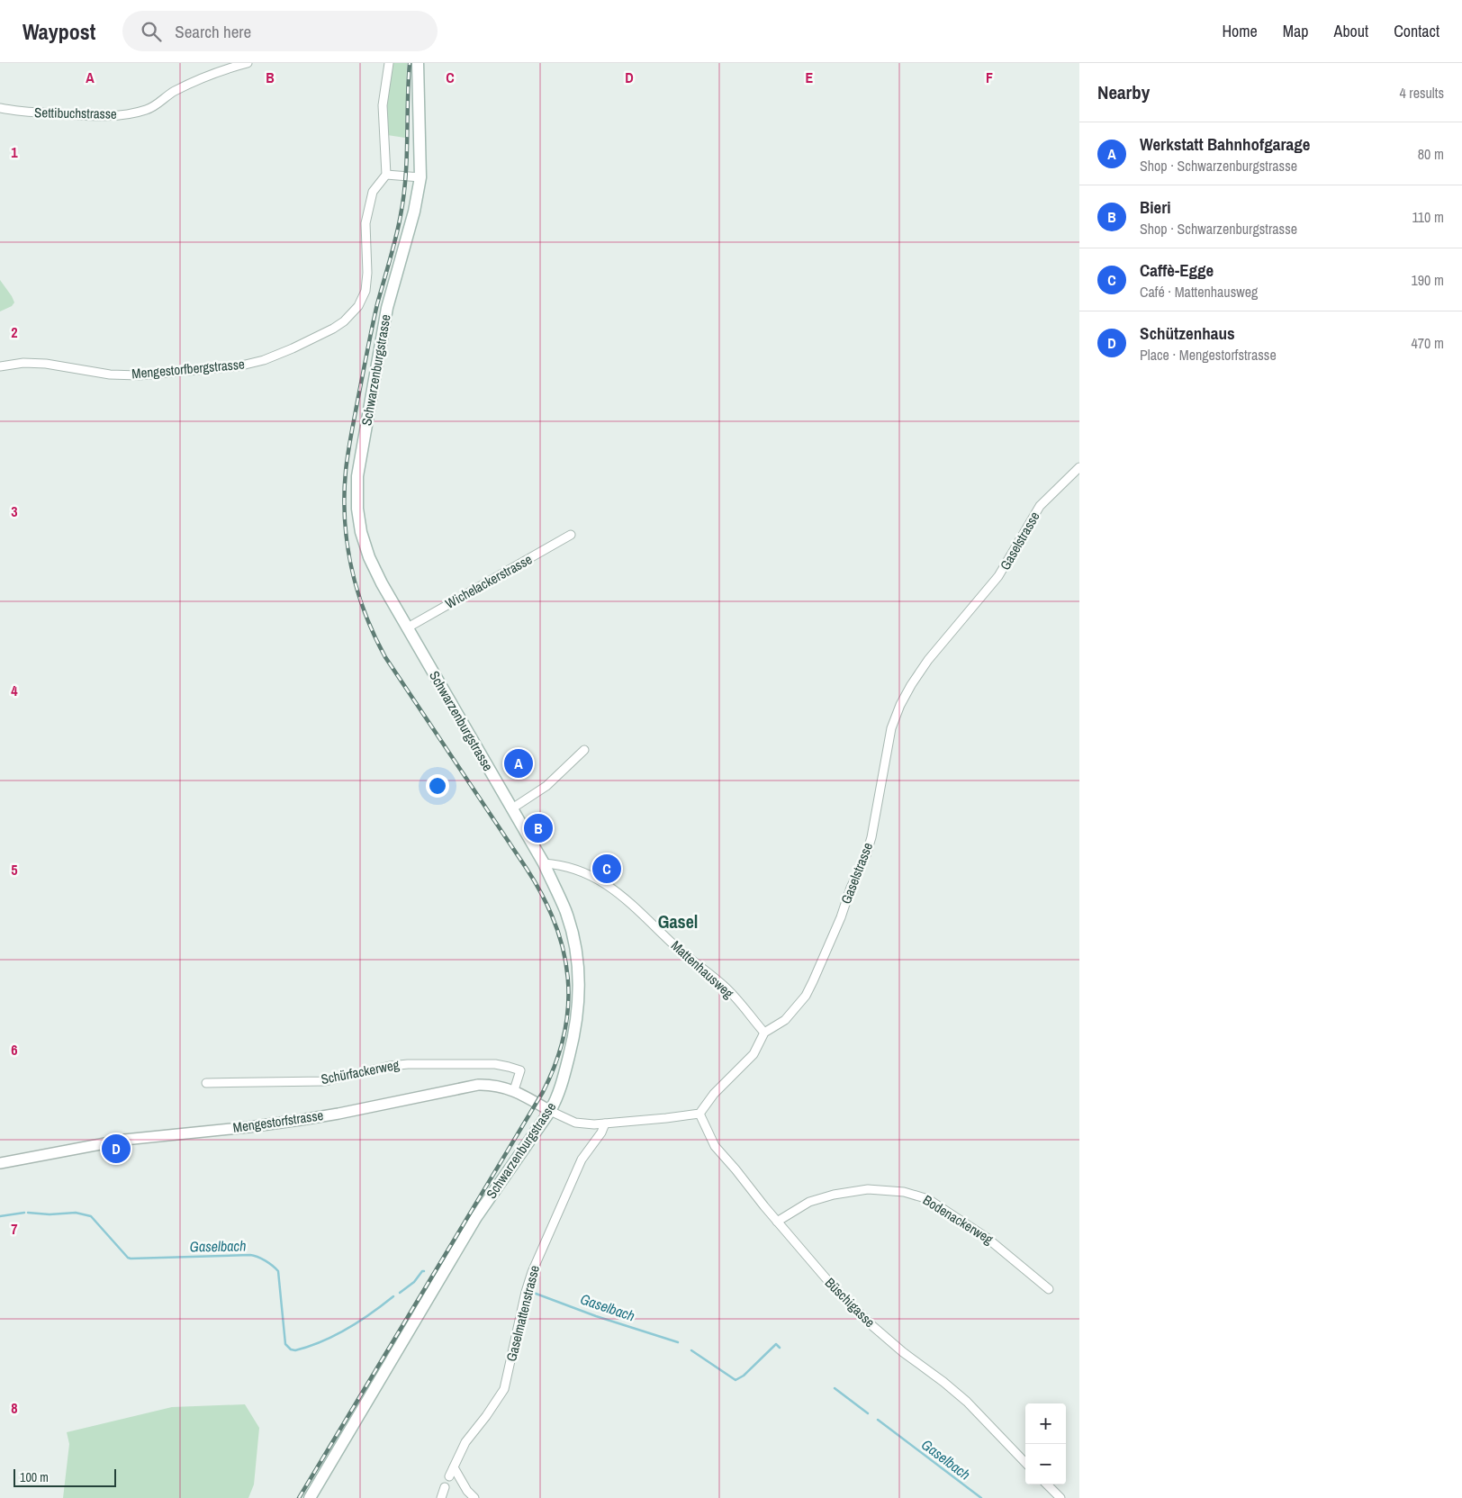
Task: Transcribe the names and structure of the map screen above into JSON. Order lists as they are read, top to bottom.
{
  "streets": {
    "main road": ["Schwarzenburgstrasse"],
    "street": [
      "Settibuchstrasse",
      "Mengestorfbergstrasse",
      "Gaselstrasse",
      "Wichelackerstrasse",
      "Mattenhausweg",
      "Schürfackerweg",
      "Mengestorfstrasse",
      "Bodenackerweg",
      "Büschigasse",
      "Gaselmattenstrasse"
    ]
  },
  "crossings": [
    ["Schwarzenburgstrasse", "Wichelackerstrasse"],
    ["Schwarzenburgstrasse", "Mattenhausweg"],
    ["Schwarzenburgstrasse", "Mengestorfstrasse"],
    ["Gaselstrasse", "Mattenhausweg"],
    ["Schürfackerweg", "Mengestorfstrasse"],
    ["Bodenackerweg", "Büschigasse"]
  ],
  "districts": ["Gasel"],
  "water": ["Gaselbach"],
  "scale_bar": "100 m",
  "page": {
    "header": "Waypost",
    "search": "Search here",
    "nav": [
      "Home",
      "Map",
      "About",
      "Contact"
    ],
    "heading": ["Nearby", "4 results"],
    "list": [
      {
        "mark": "A",
        "name": "Werkstatt Bahnhofgarage",
        "note": "Shop · Schwarzenburgstrasse",
        "value": "80 m"
      },
      {
        "mark": "B",
        "name": "Bieri",
        "note": "Shop · Schwarzenburgstrasse",
        "value": "110 m"
      },
      {
        "mark": "C",
        "name": "Caffè-Egge",
        "note": "Café · Mattenhausweg",
        "value": "190 m"
      },
      {
        "mark": "D",
        "name": "Schützenhaus",
        "note": "Place · Mengestorfstrasse",
        "value": "470 m"
      }
    ],
    "pins": [
      "A",
      "B",
      "C",
      "D"
    ],
    "map_buttons": ["+", "−"],
    "scale": "100 m"
  },
  "grid": {
    "columns": [
      "A",
      "B",
      "C",
      "D",
      "E",
      "F"
    ],
    "rows": [
      "1",
      "2",
      "3",
      "4",
      "5",
      "6",
      "7",
      "8"
    ]
  }
}
